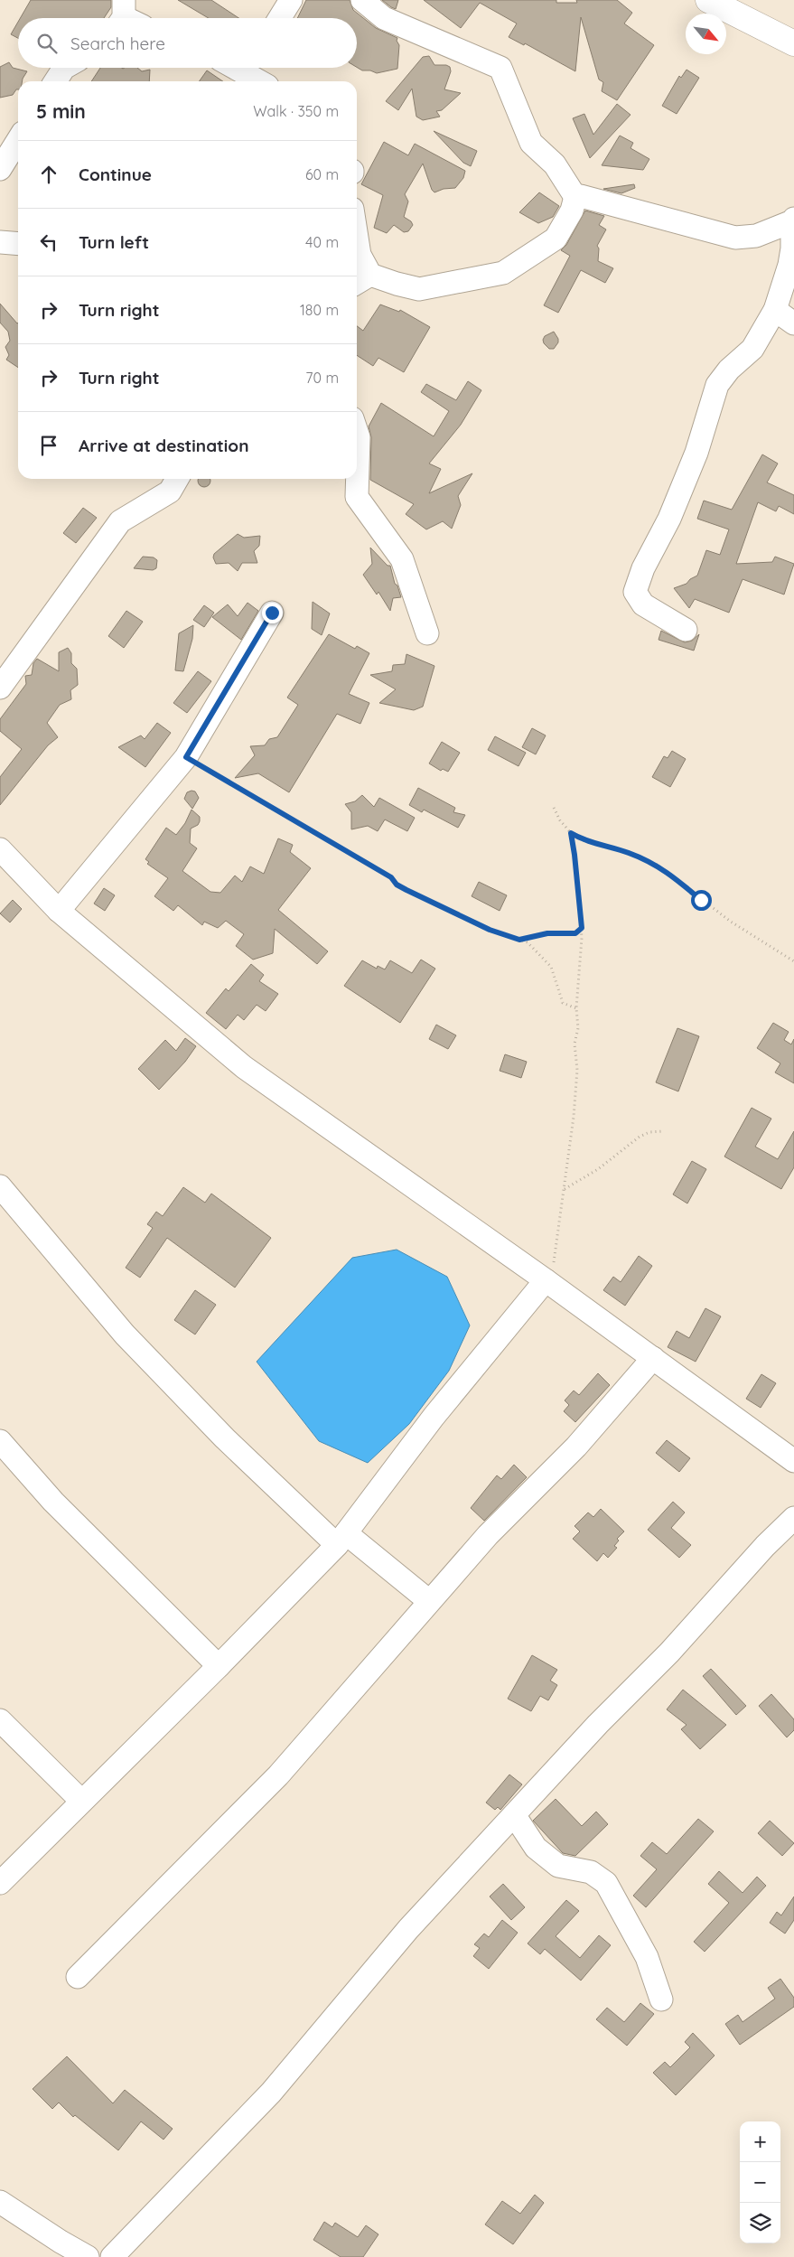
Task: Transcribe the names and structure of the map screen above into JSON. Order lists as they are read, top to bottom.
{
  "north": "bottom right",
  "page": {
    "search": "Search here",
    "heading": ["5 min", "Walk · 350 m"],
    "list": [
      ["Continue", "60 m"],
      ["Turn left", "40 m"],
      ["Turn right", "180 m"],
      ["Turn right", "70 m"],
      "Arrive at destination"
    ],
    "map_buttons": ["+", "−"]
  }
}
